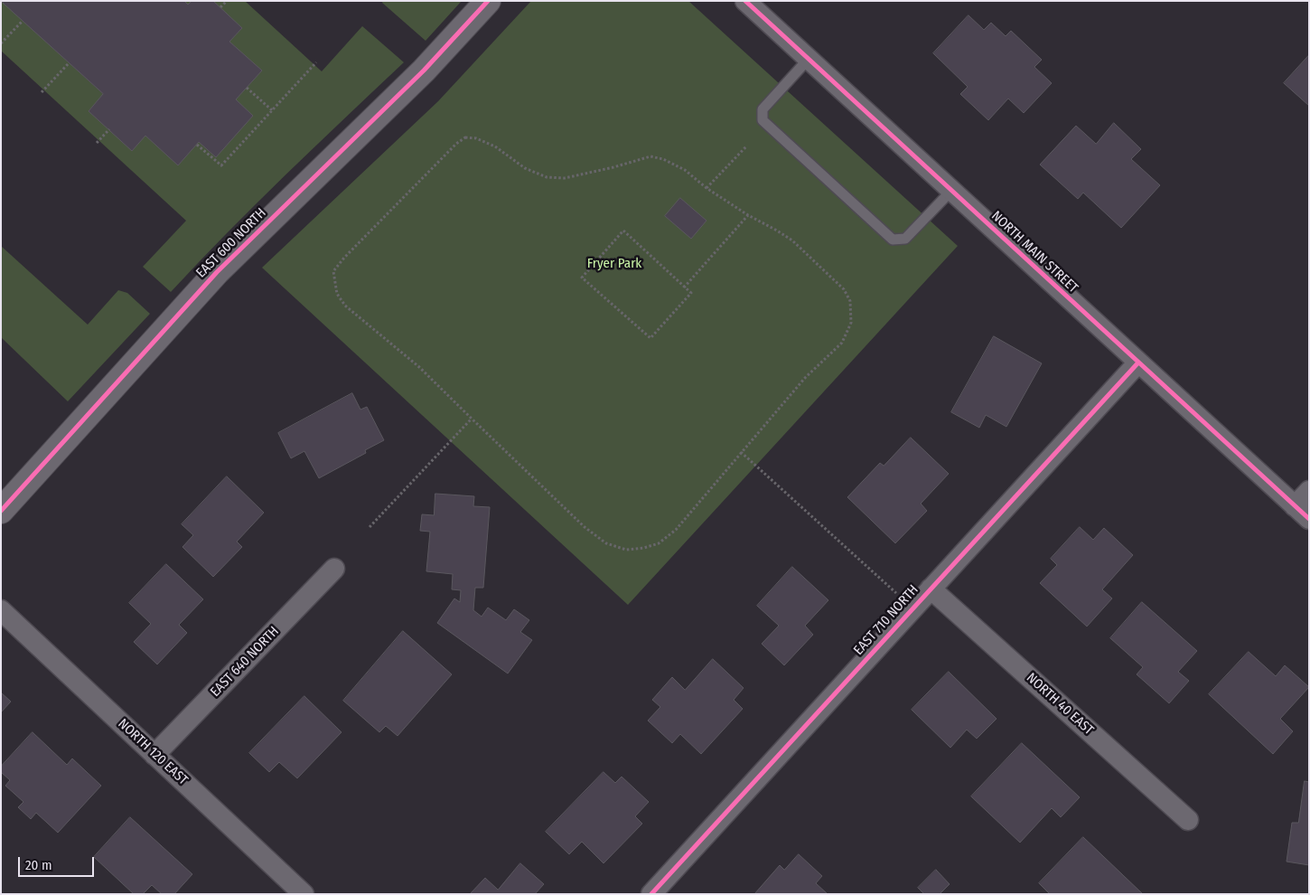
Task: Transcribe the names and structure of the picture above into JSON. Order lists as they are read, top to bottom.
{
  "streets": {
    "street": [
      "EAST 600 NORTH",
      "NORTH MAIN STREET",
      "EAST 710 NORTH",
      "EAST 640 NORTH",
      "NORTH 40 EAST",
      "NORTH 120 EAST"
    ]
  },
  "crossings": [
    ["NORTH MAIN STREET", "EAST 710 NORTH"],
    ["EAST 710 NORTH", "NORTH 40 EAST"],
    ["EAST 640 NORTH", "NORTH 120 EAST"]
  ],
  "parks": ["Fryer Park"],
  "scale_bar": "20 m"
}
